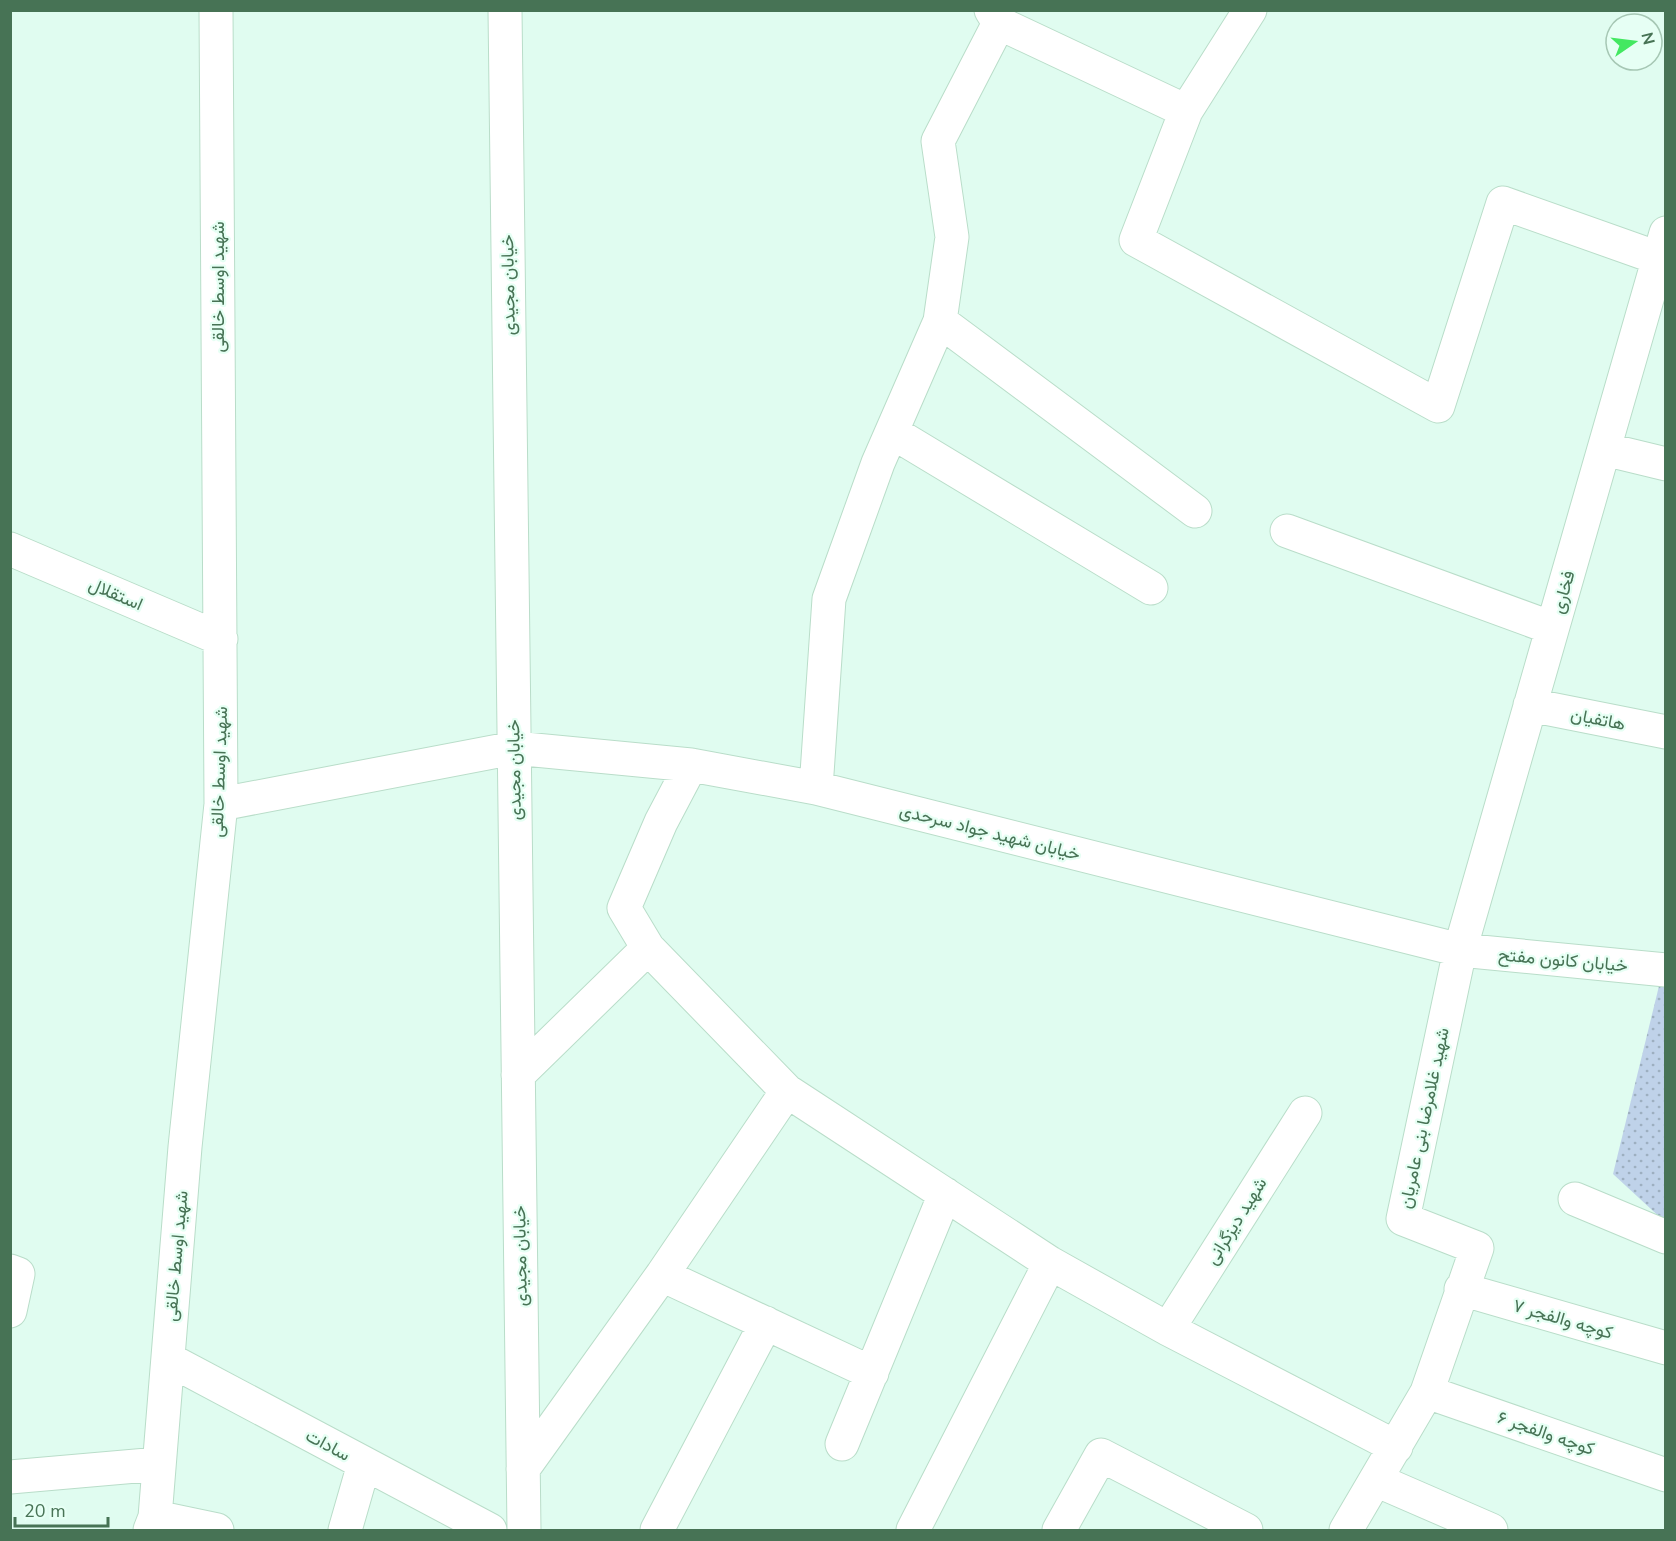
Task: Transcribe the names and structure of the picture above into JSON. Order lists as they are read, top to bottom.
{
  "streets": {
    "street": [
      "خیابان مجیدی",
      "شهید اوسط خالقی",
      "فخاری",
      "استقلال",
      "هاتفیان",
      "خیابان شهید جواد سرحدی",
      "خیابان کانون مفتح",
      "شهید غلامرضا بنی عامریان",
      "شهید دیزگرانی",
      "کوچه والفجر ۷",
      "کوچه والفجر ۶",
      "سادات"
    ]
  },
  "crossings": [
    ["خیابان مجیدی", "خیابان شهید جواد سرحدی"],
    ["شهید اوسط خالقی", "استقلال"],
    ["شهید اوسط خالقی", "خیابان شهید جواد سرحدی"],
    ["شهید اوسط خالقی", "سادات"],
    ["فخاری", "هاتفیان"],
    ["فخاری", "خیابان شهید جواد سرحدی"],
    ["فخاری", "خیابان کانون مفتح"],
    ["فخاری", "شهید غلامرضا بنی عامریان"],
    ["خیابان شهید جواد سرحدی", "خیابان کانون مفتح"],
    ["خیابان شهید جواد سرحدی", "شهید غلامرضا بنی عامریان"],
    ["خیابان کانون مفتح", "شهید غلامرضا بنی عامریان"],
    ["شهید غلامرضا بنی عامریان", "کوچه والفجر ۷"],
    ["شهید غلامرضا بنی عامریان", "کوچه والفجر ۶"]
  ],
  "scale_bar": "20 m",
  "north": "right"
}
